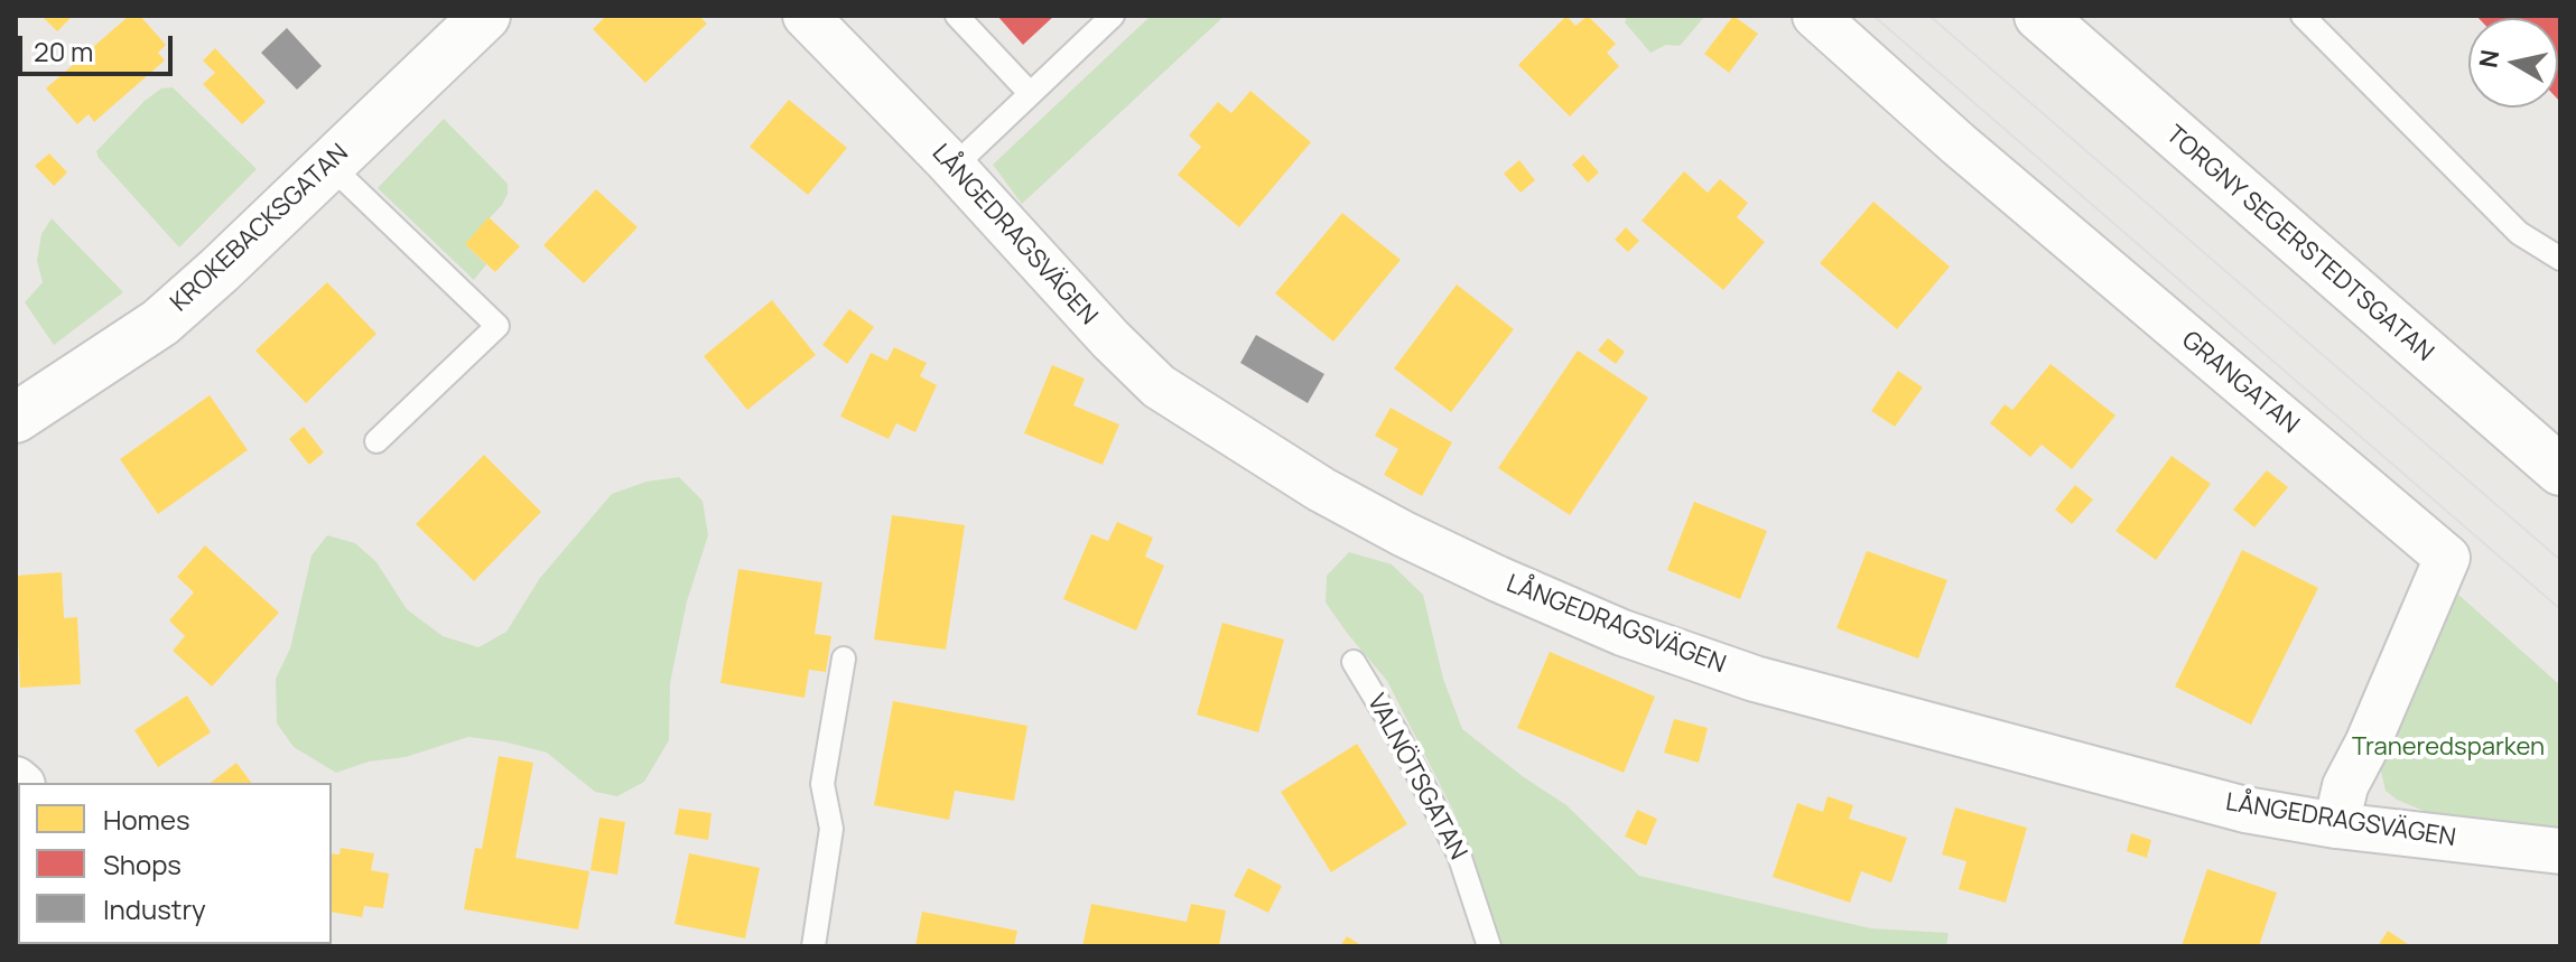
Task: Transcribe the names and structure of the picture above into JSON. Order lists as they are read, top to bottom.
{
  "streets": {
    "street": [
      "KROKEBACKSGATAN",
      "LÅNGEDRAGSVÄGEN",
      "TORGNY SEGERSTEDTSGATAN",
      "GRANGATAN"
    ],
    "lane": ["VALNÖTSGATAN"]
  },
  "crossings": [
    ["LÅNGEDRAGSVÄGEN", "GRANGATAN"]
  ],
  "parks": ["Traneredsparken"],
  "legend": ["Homes", "Shops", "Industry"],
  "scale_bar": "20 m",
  "north": "left"
}
